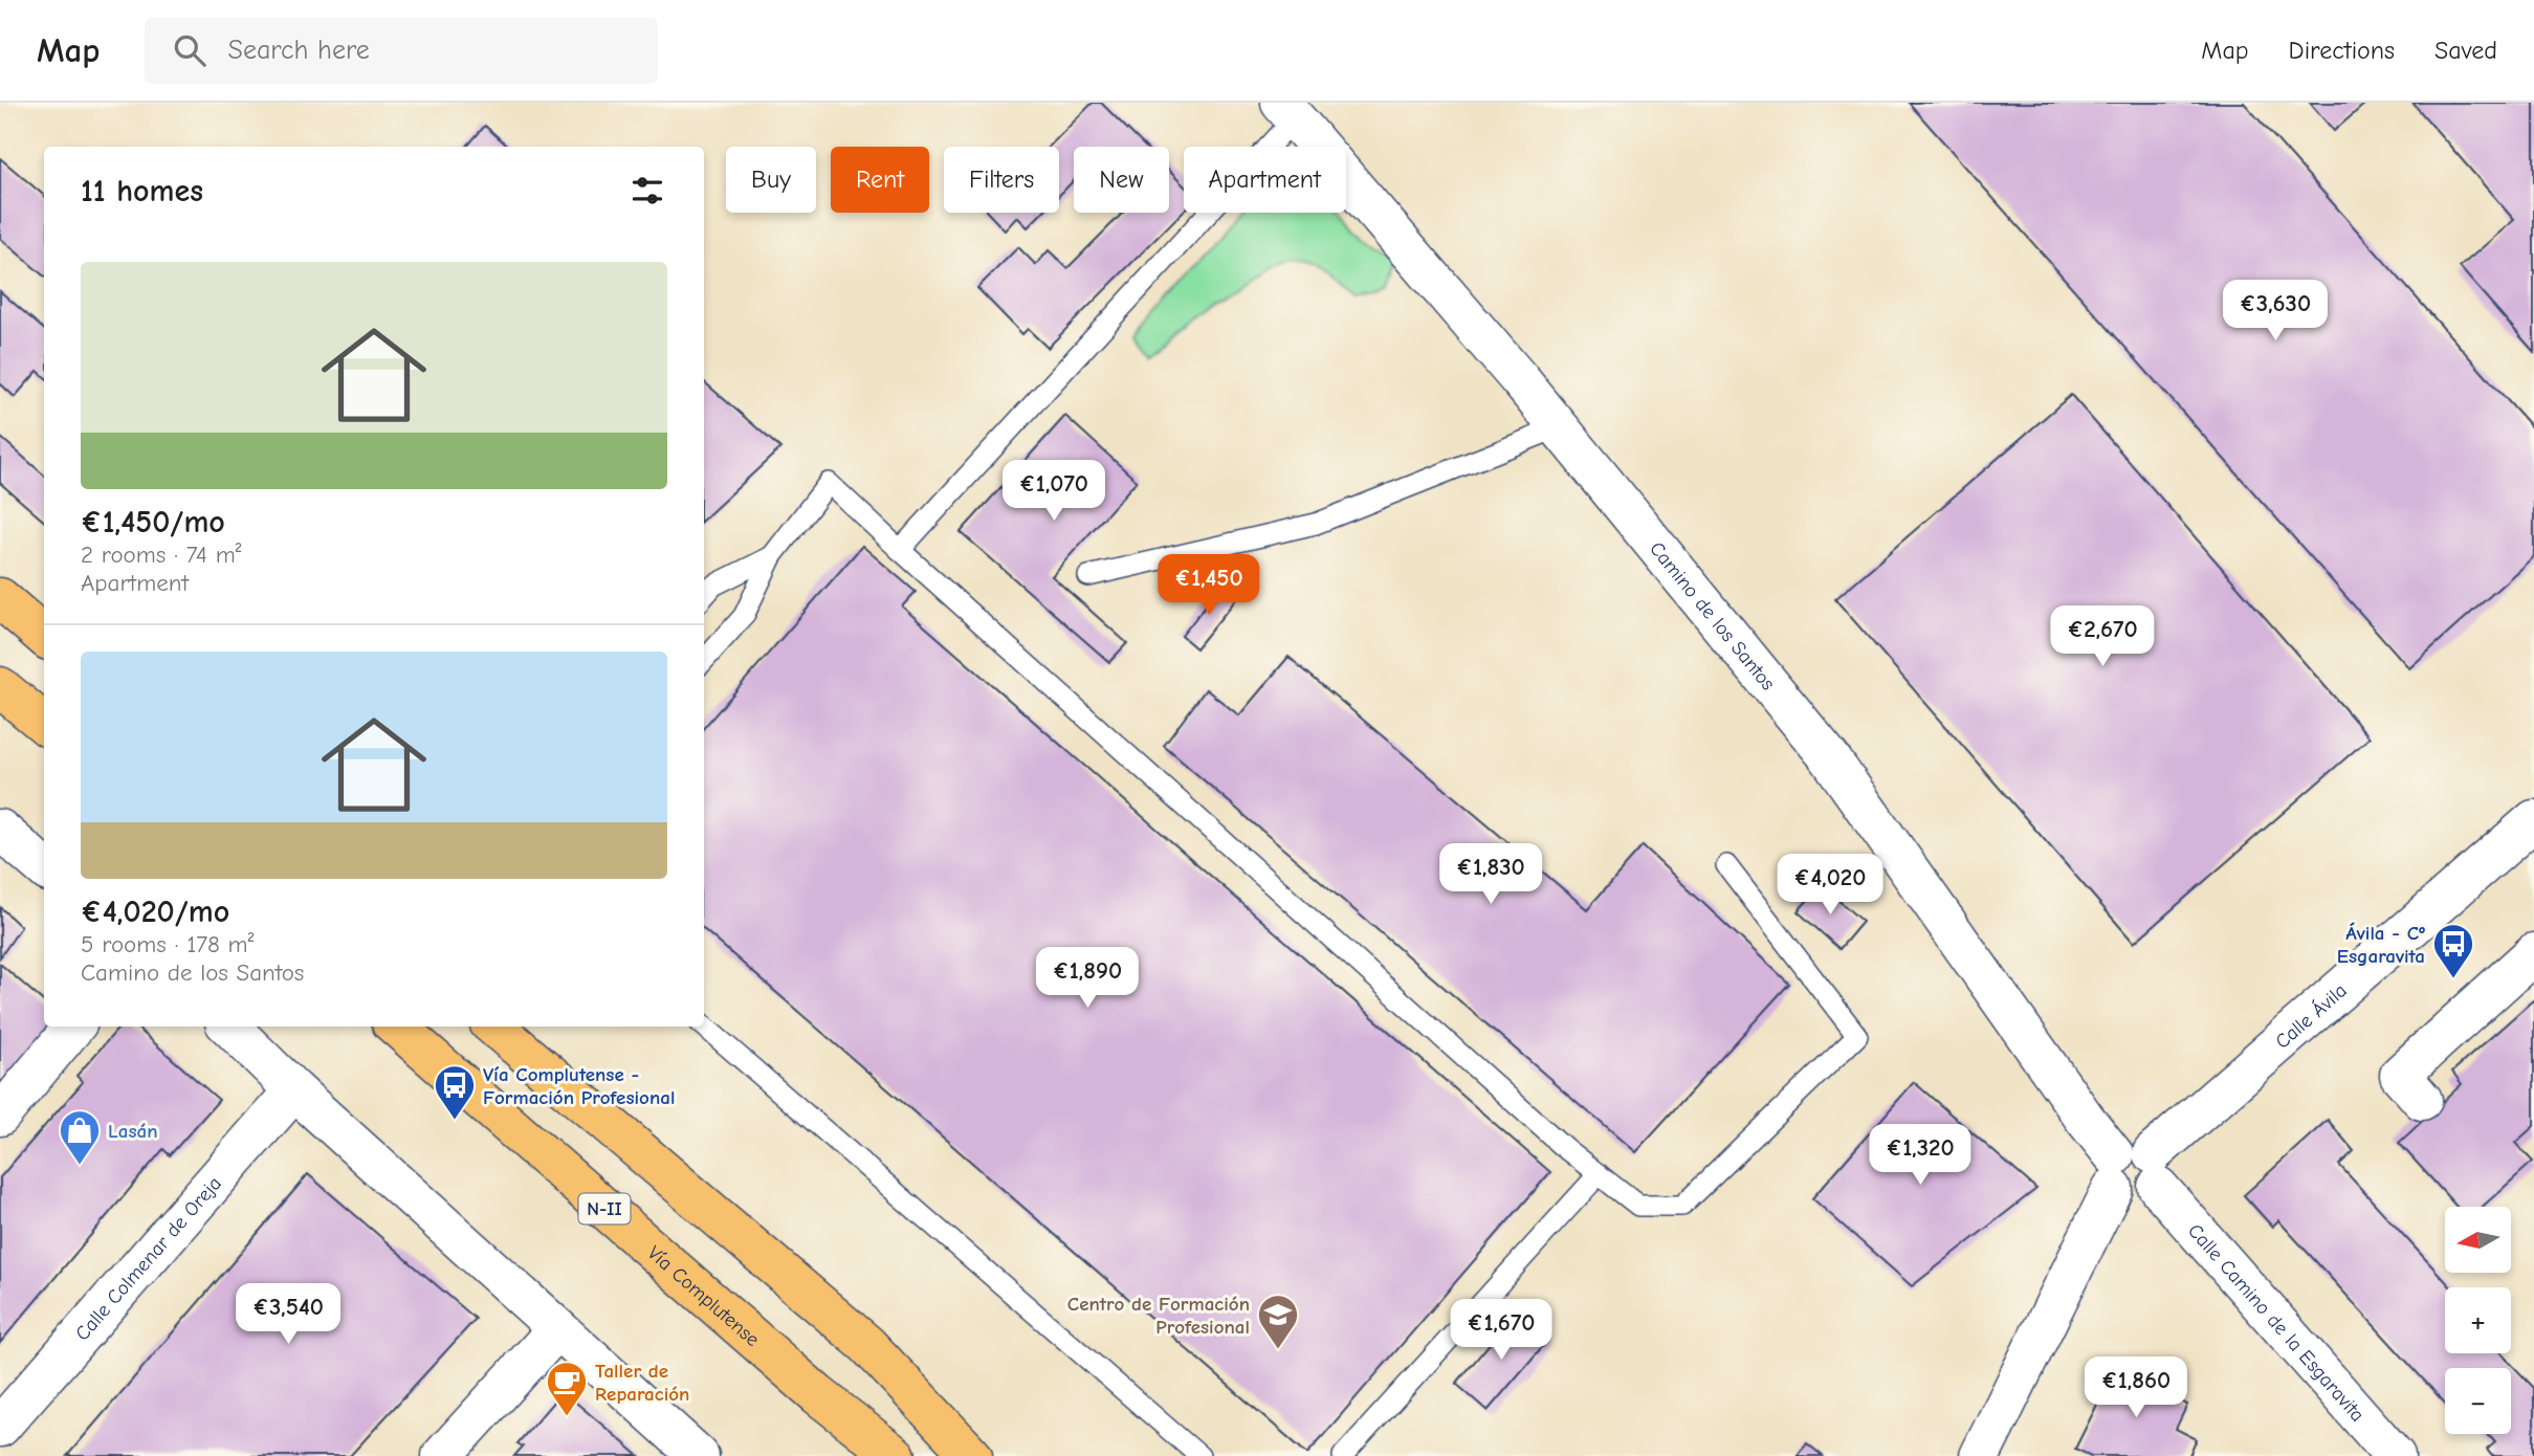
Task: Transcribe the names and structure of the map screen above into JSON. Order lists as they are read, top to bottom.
{
  "streets": {
    "main road": ["N-II", "Vía Complutense"],
    "street": [
      "Camino de los Santos",
      "Calle Ávila",
      "Calle Colmenar de Oreja",
      "Calle Camino de la Esgaravita"
    ]
  },
  "crossings": [
    ["Calle Ávila", "Calle Camino de la Esgaravita"]
  ],
  "places": {
    "bus stop": ["Ávila - Cº Esgaravita", "Vía Complutense - Formación Profesional"],
    "shop": ["Lasán"],
    "school or university": ["Centro de Formación Profesional"],
    "cafe": ["Taller de Reparación"]
  },
  "north": "left",
  "page": {
    "header": "Map",
    "search": "Search here",
    "nav": ["Map", "Directions", "Saved"],
    "chip": [
      "Buy",
      "Rent",
      "Filters",
      "New",
      "Apartment"
    ],
    "heading": "11 homes",
    "list": [
      {
        "name": "€1,450/mo",
        "note": "2 rooms · 74 m² · Apartment"
      },
      {
        "name": "€4,020/mo",
        "note": "5 rooms · 178 m² · Camino de los Santos"
      }
    ],
    "price": [
      "€3,630",
      "€1,070",
      "€1,450",
      "€2,670",
      "€1,830",
      "€4,020",
      "€1,890",
      "€1,320",
      "€3,540",
      "€1,670",
      "€1,860"
    ],
    "map_buttons": ["+", "−"]
  }
}
